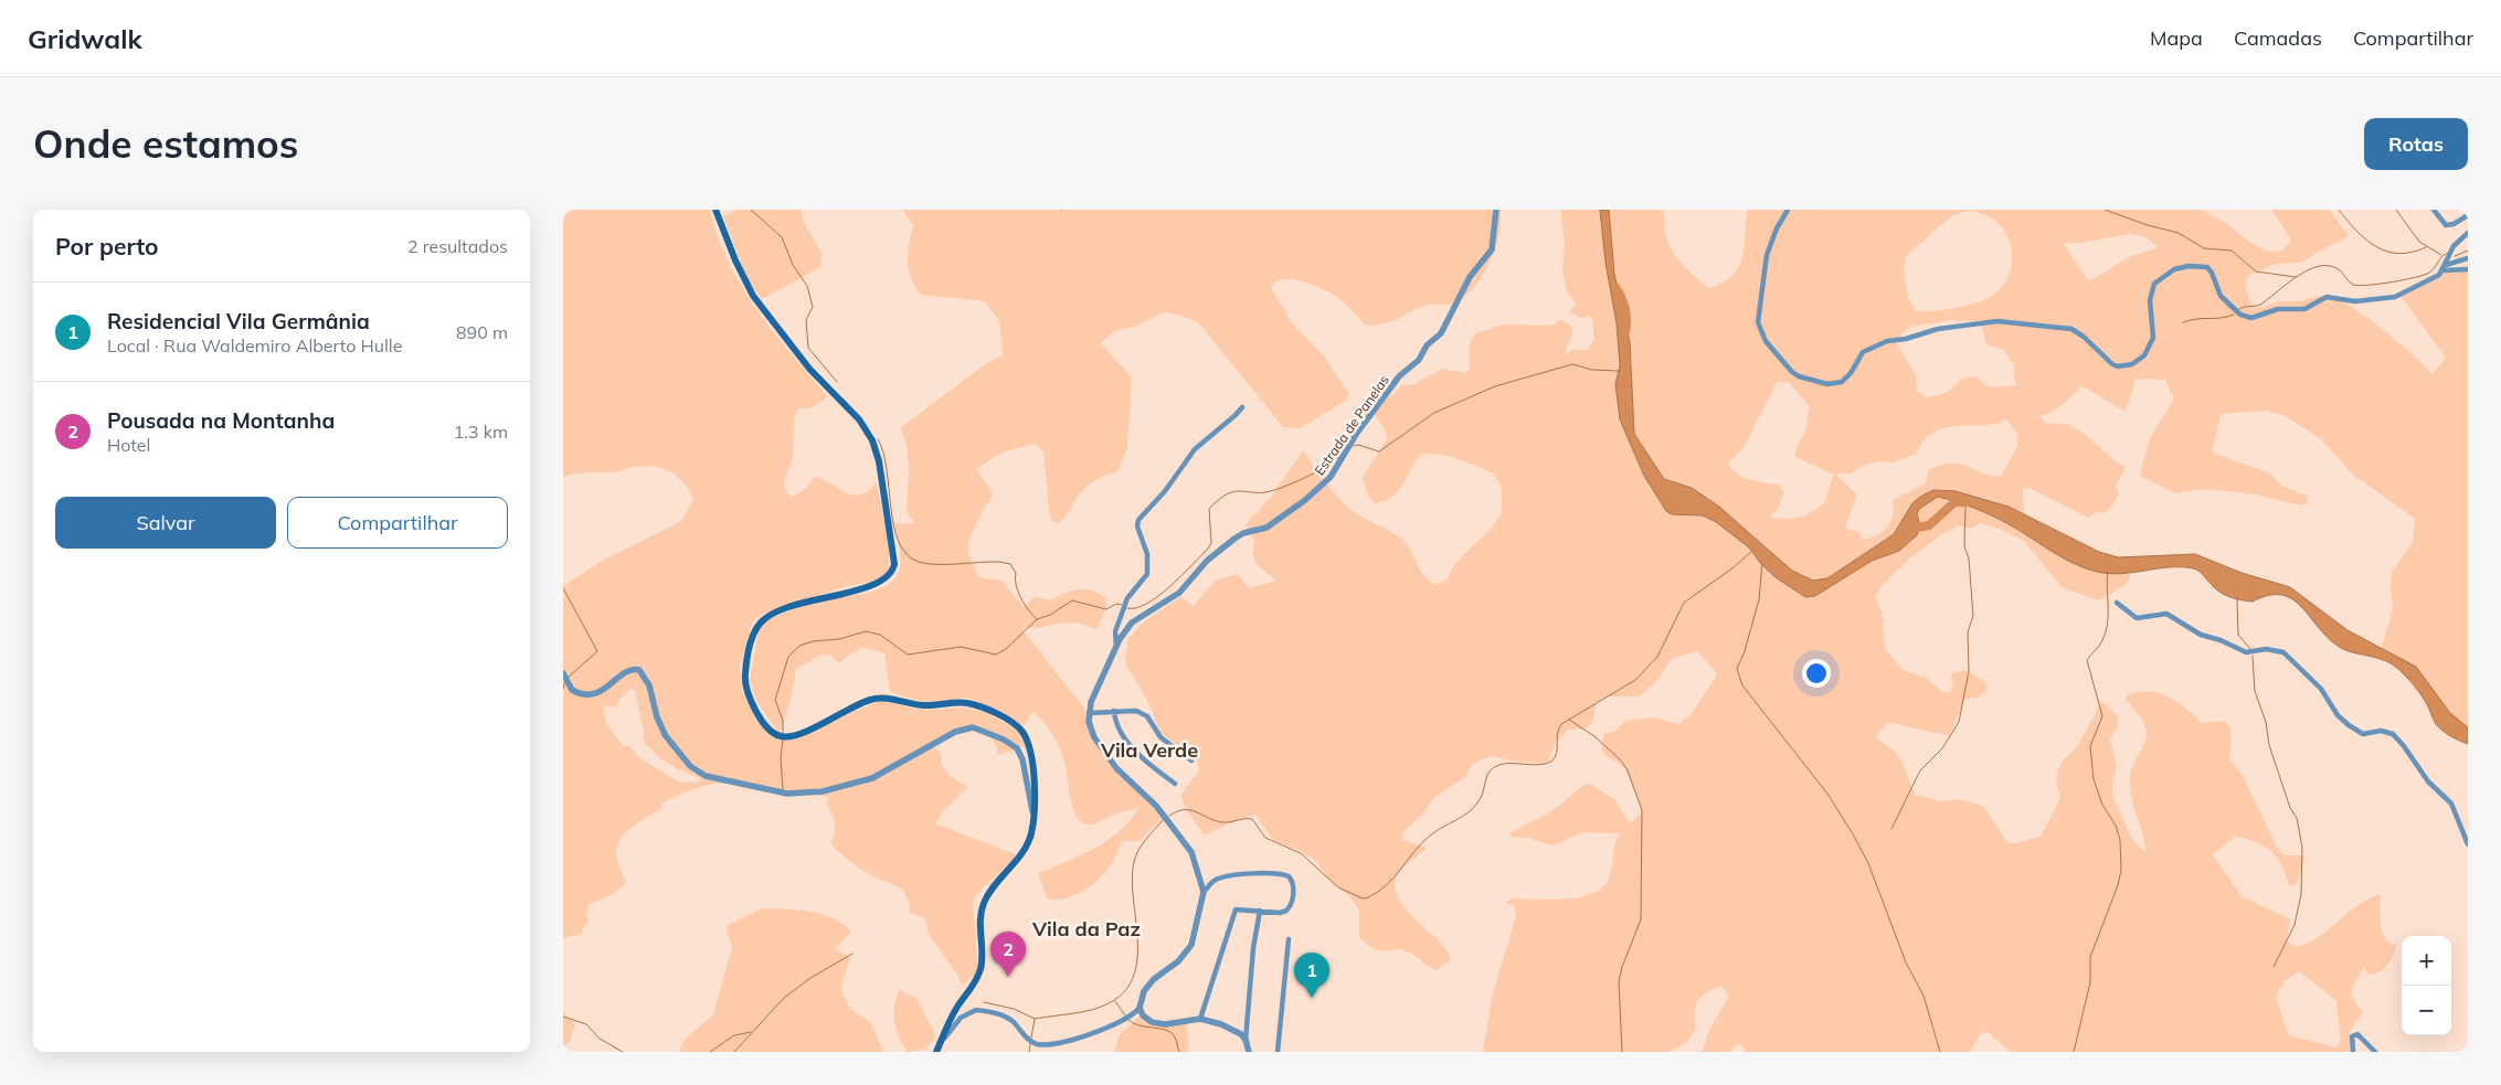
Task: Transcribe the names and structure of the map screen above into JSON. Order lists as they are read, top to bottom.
{
  "streets": {
    "street": ["Estrada de Panelas"]
  },
  "districts": ["Vila Verde", "Vila da Paz"],
  "page": {
    "header": "Gridwalk",
    "nav": ["Mapa", "Camadas", "Compartilhar"],
    "buttons": [
      "Rotas",
      ["Salvar", "Compartilhar"]
    ],
    "title": "Onde estamos",
    "heading": ["Por perto", "2 resultados"],
    "list": [
      {
        "mark": "1",
        "name": "Residencial Vila Germânia",
        "note": "Local · Rua Waldemiro Alberto Hulle",
        "value": "890 m"
      },
      {
        "mark": "2",
        "name": "Pousada na Montanha",
        "note": "Hotel",
        "value": "1.3 km"
      }
    ],
    "pins": ["2", "1"],
    "map_buttons": ["+", "−"]
  }
}
